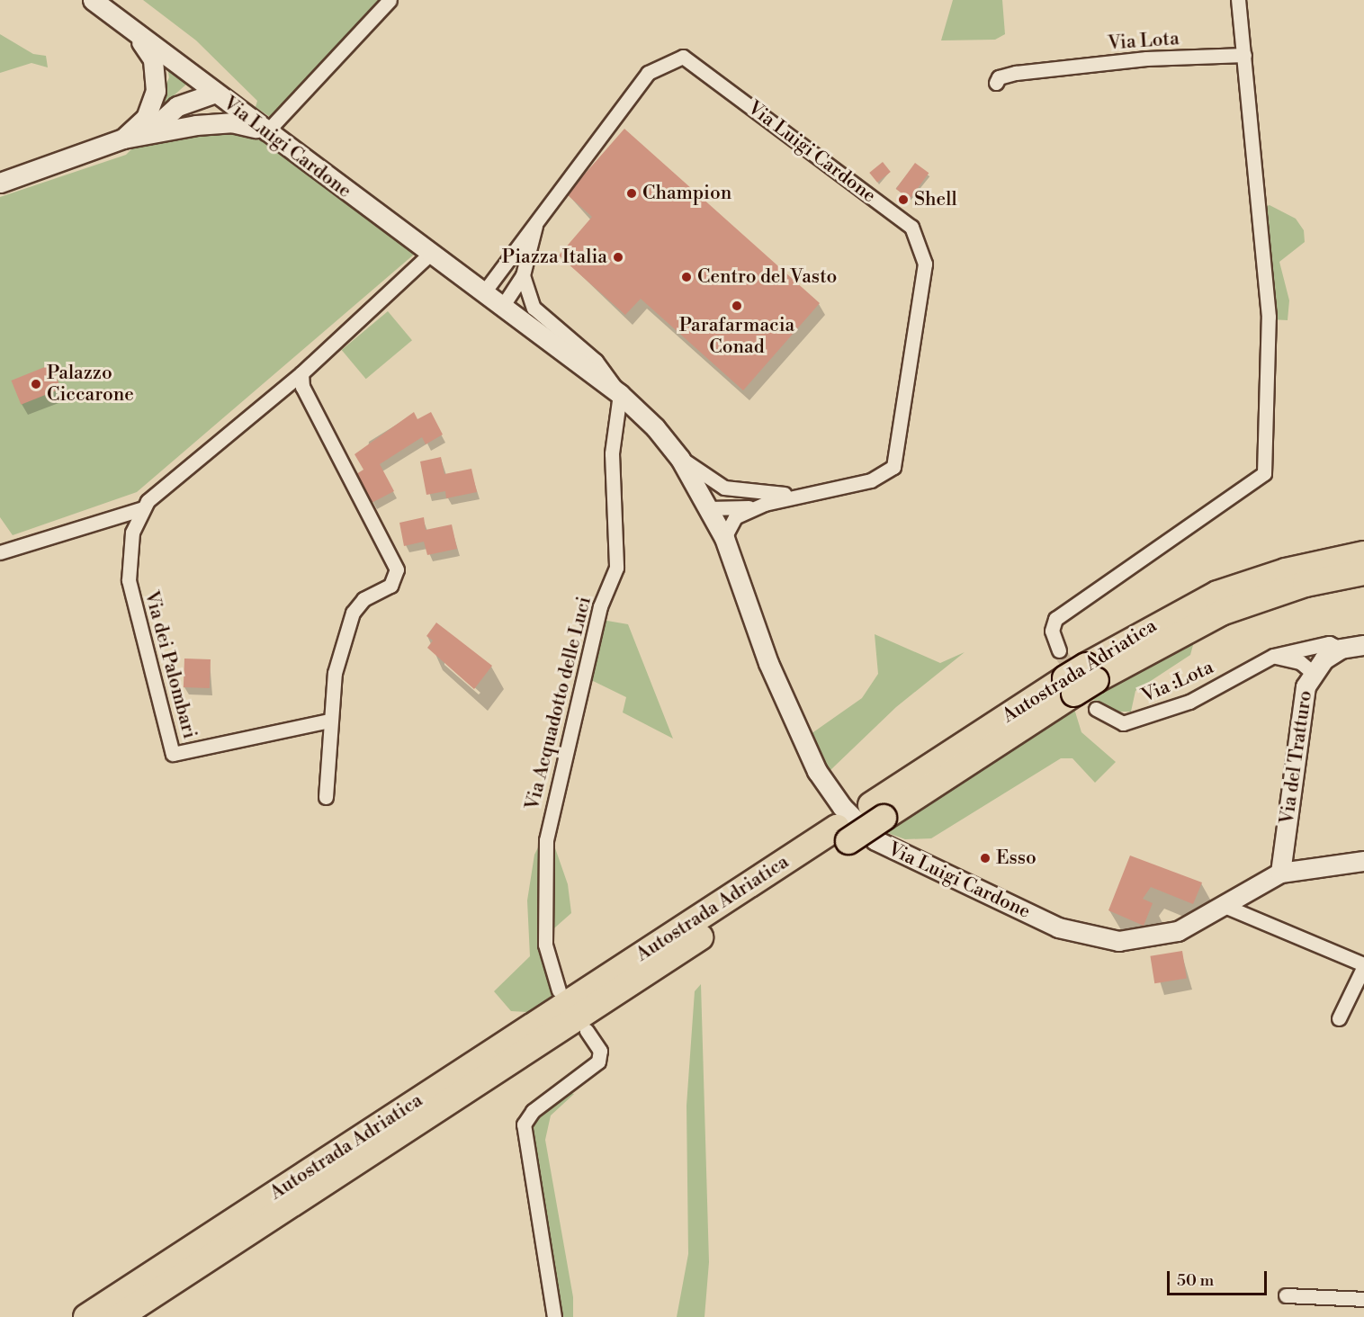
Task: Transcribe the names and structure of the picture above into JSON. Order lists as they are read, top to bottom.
{
  "streets": {
    "highway": ["Autostrada Adriatica"],
    "main road": ["Via Luigi Cardone", "Via del Tratturo"],
    "street": [
      "Via Lota",
      "Via dei Palombari",
      "Via :Lota",
      "Via Acquadotto delle Luci"
    ]
  },
  "crossings": [
    ["Via Luigi Cardone", "Via dei Palombari"],
    ["Via Luigi Cardone", "Via Acquadotto delle Luci"],
    ["Via Luigi Cardone", "Via del Tratturo"],
    ["Via :Lota", "Via del Tratturo"]
  ],
  "places": [
    "Champion",
    "Shell",
    "Piazza Italia",
    "Centro del Vasto",
    "Parafarmacia Conad",
    "Palazzo Ciccarone",
    "Esso"
  ],
  "scale_bar": "50 m"
}
